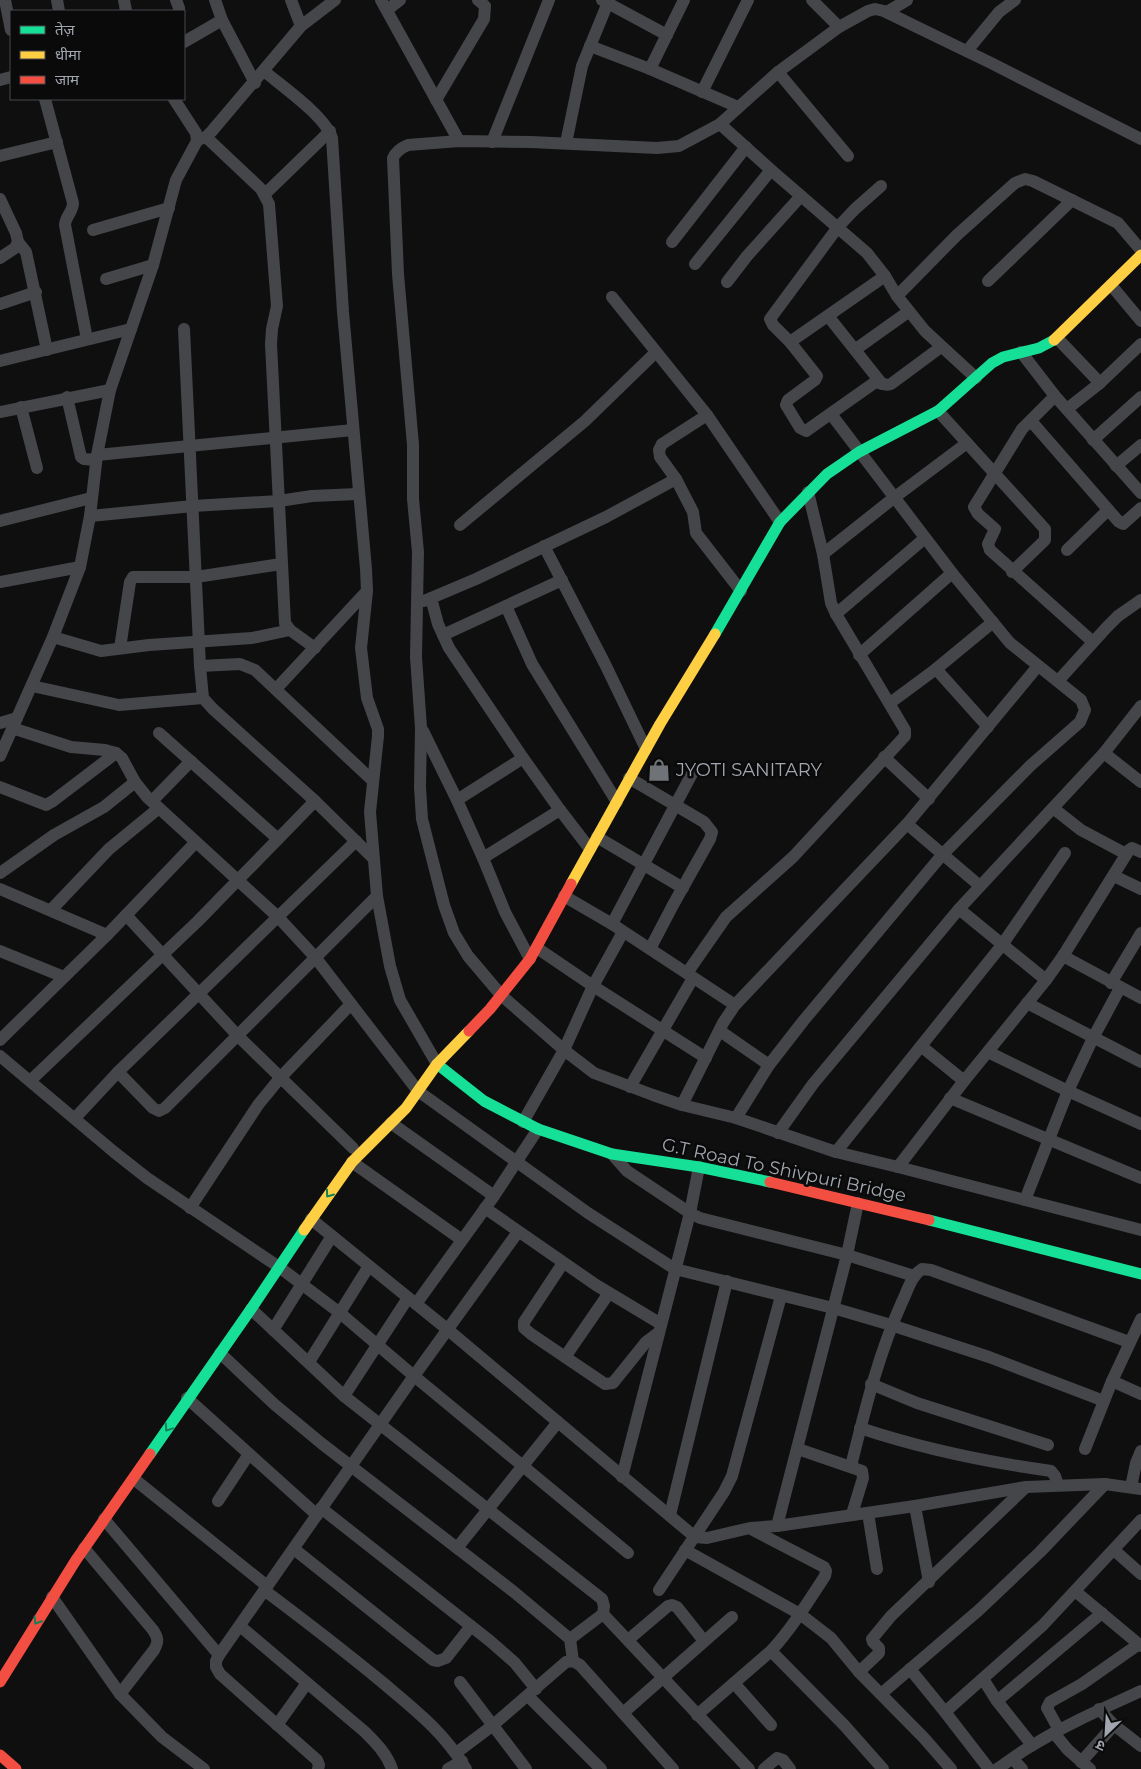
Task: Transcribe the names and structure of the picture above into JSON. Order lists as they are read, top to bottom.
{
  "streets": {
    "street": ["G.T Road To Shivpuri Bridge"]
  },
  "places": {
    "shop": ["JYOTI SANITARY"]
  },
  "legend": ["तेज़", "धीमा", "जाम"],
  "north": "bottom left"
}
